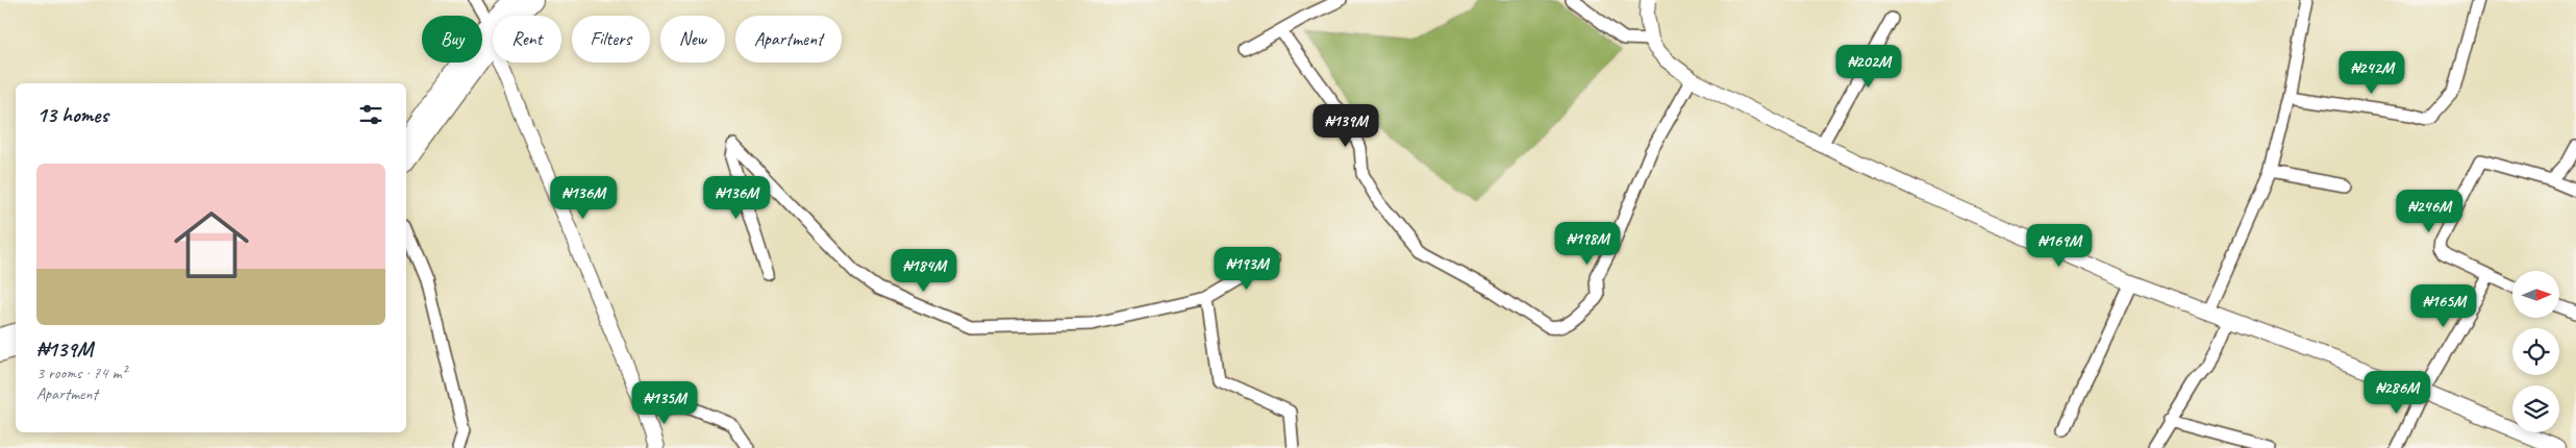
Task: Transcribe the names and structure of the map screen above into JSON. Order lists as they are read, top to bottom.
{
  "north": "right",
  "page": {
    "chip": [
      "Buy",
      "Rent",
      "Filters",
      "New",
      "Apartment"
    ],
    "price": [
      "₦202M",
      "₦242M",
      "₦139M",
      "₦136M",
      "₦136M",
      "₦246M",
      "₦198M",
      "₦169M",
      "₦193M",
      "₦184M",
      "₦165M",
      "₦286M",
      "₦135M"
    ],
    "heading": "13 homes",
    "list": [
      {
        "name": "₦139M",
        "note": "3 rooms · 74 m² · Apartment"
      }
    ]
  }
}
